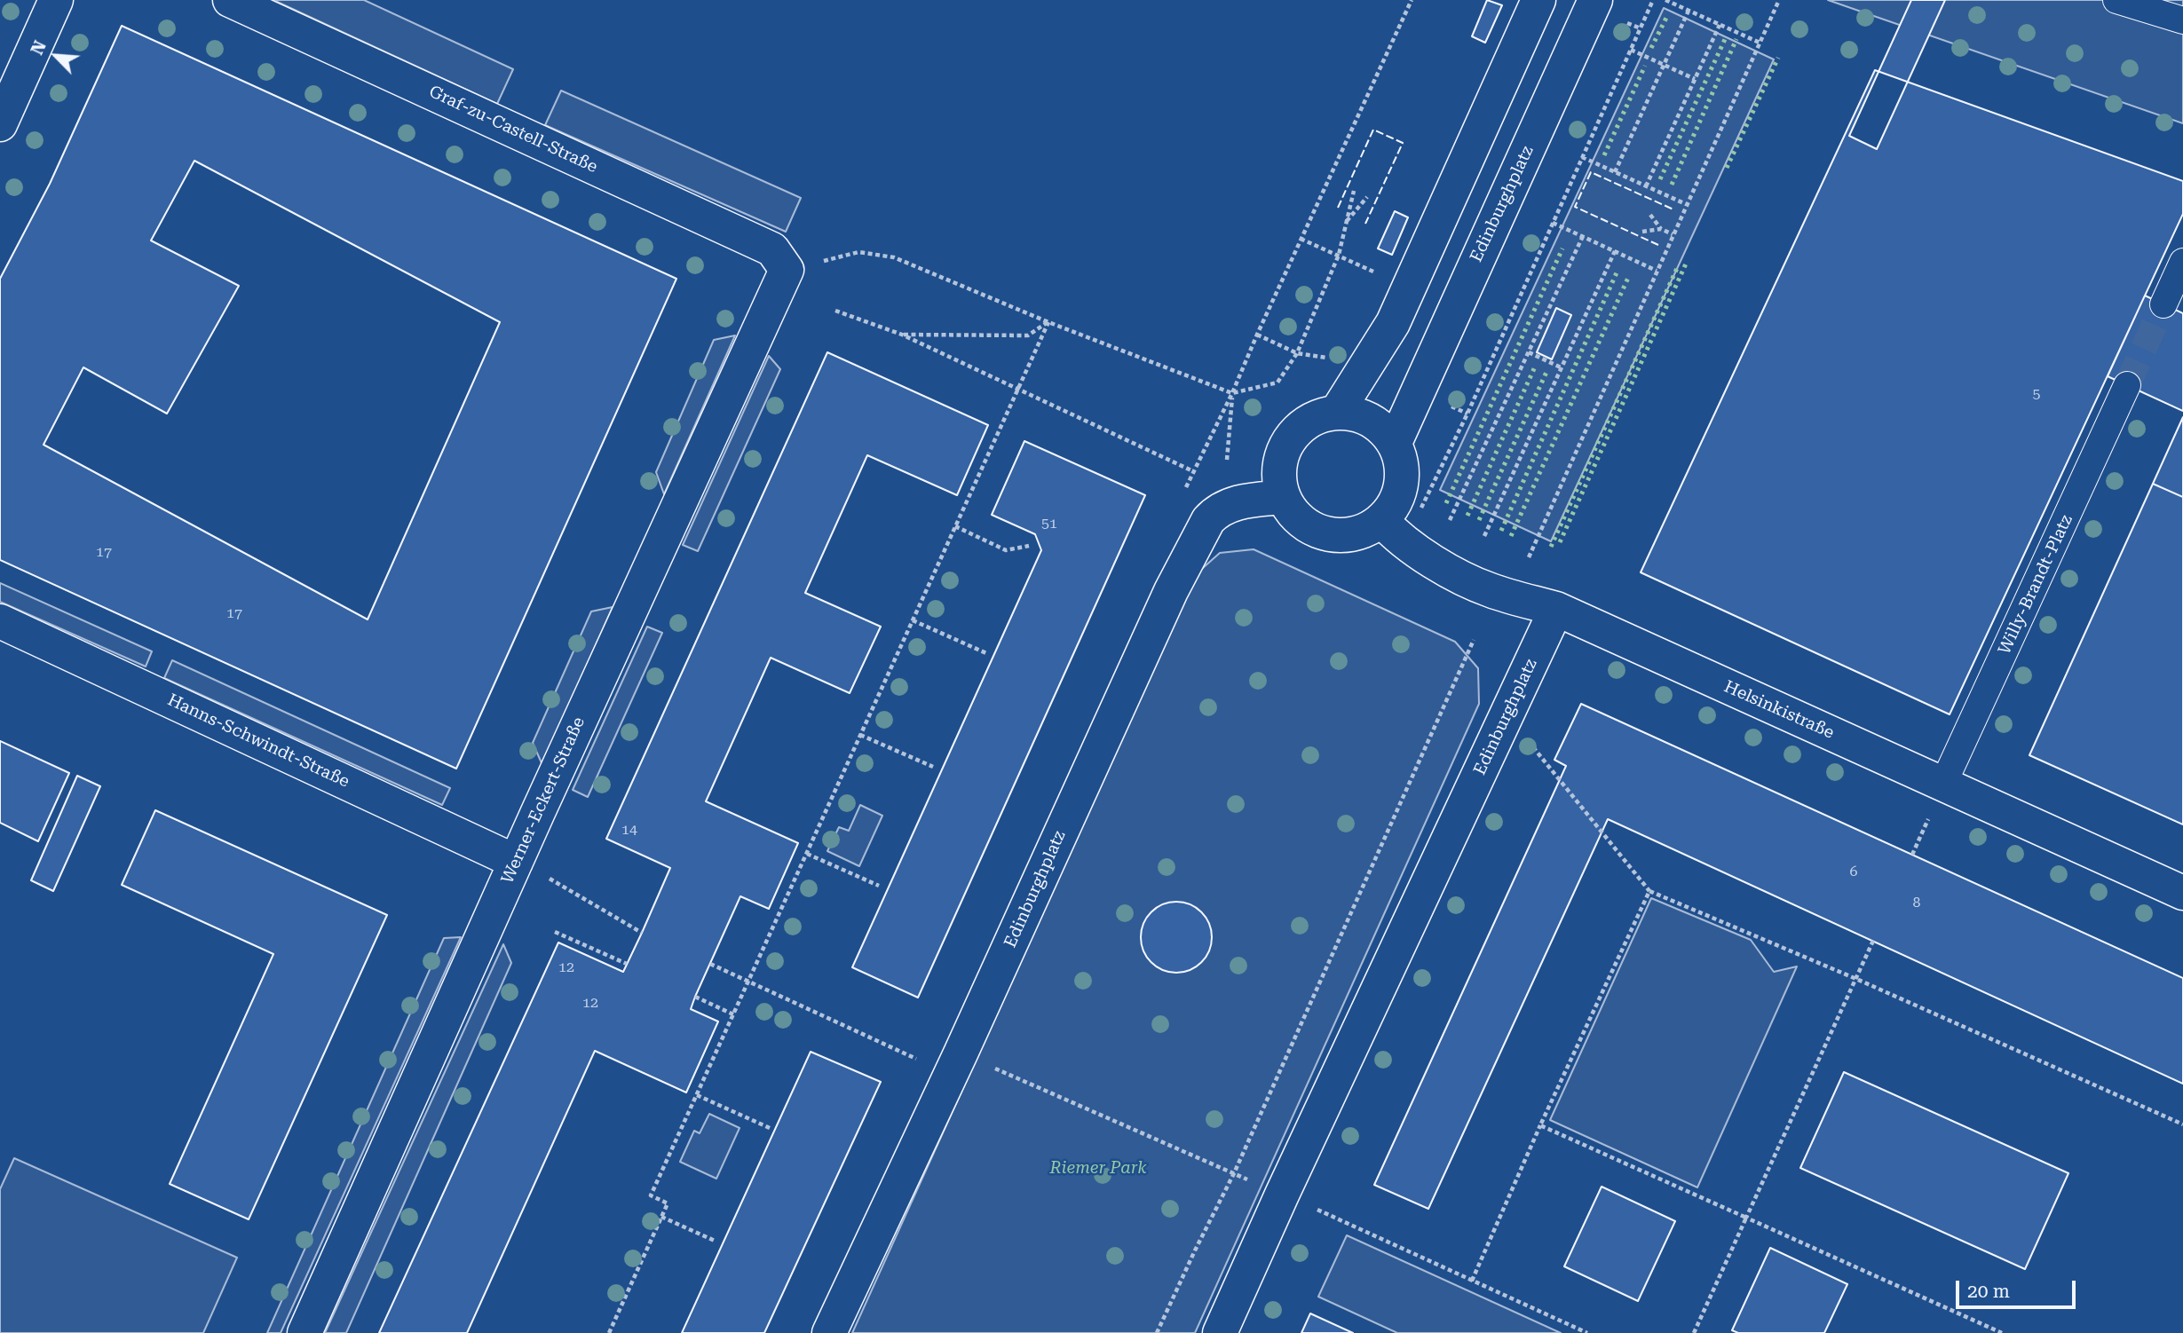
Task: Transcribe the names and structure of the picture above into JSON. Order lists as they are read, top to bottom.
{
  "streets": {
    "street": [
      "Graf-zu-Castell-Straße",
      "Edinburghplatz",
      "Willy-Brandt-Platz",
      "Helsinkistraße",
      "Hanns-Schwindt-Straße",
      "Werner-Eckert-Straße"
    ]
  },
  "crossings": [
    ["Graf-zu-Castell-Straße", "Werner-Eckert-Straße"],
    ["Edinburghplatz", "Helsinkistraße"],
    ["Willy-Brandt-Platz", "Helsinkistraße"],
    ["Hanns-Schwindt-Straße", "Werner-Eckert-Straße"]
  ],
  "parks": ["Riemer Park"],
  "house_numbers": [
    "5",
    "51",
    "17",
    "17",
    "14",
    "6",
    "8",
    "12",
    "12"
  ],
  "scale_bar": "20 m",
  "north": "top left"
}
